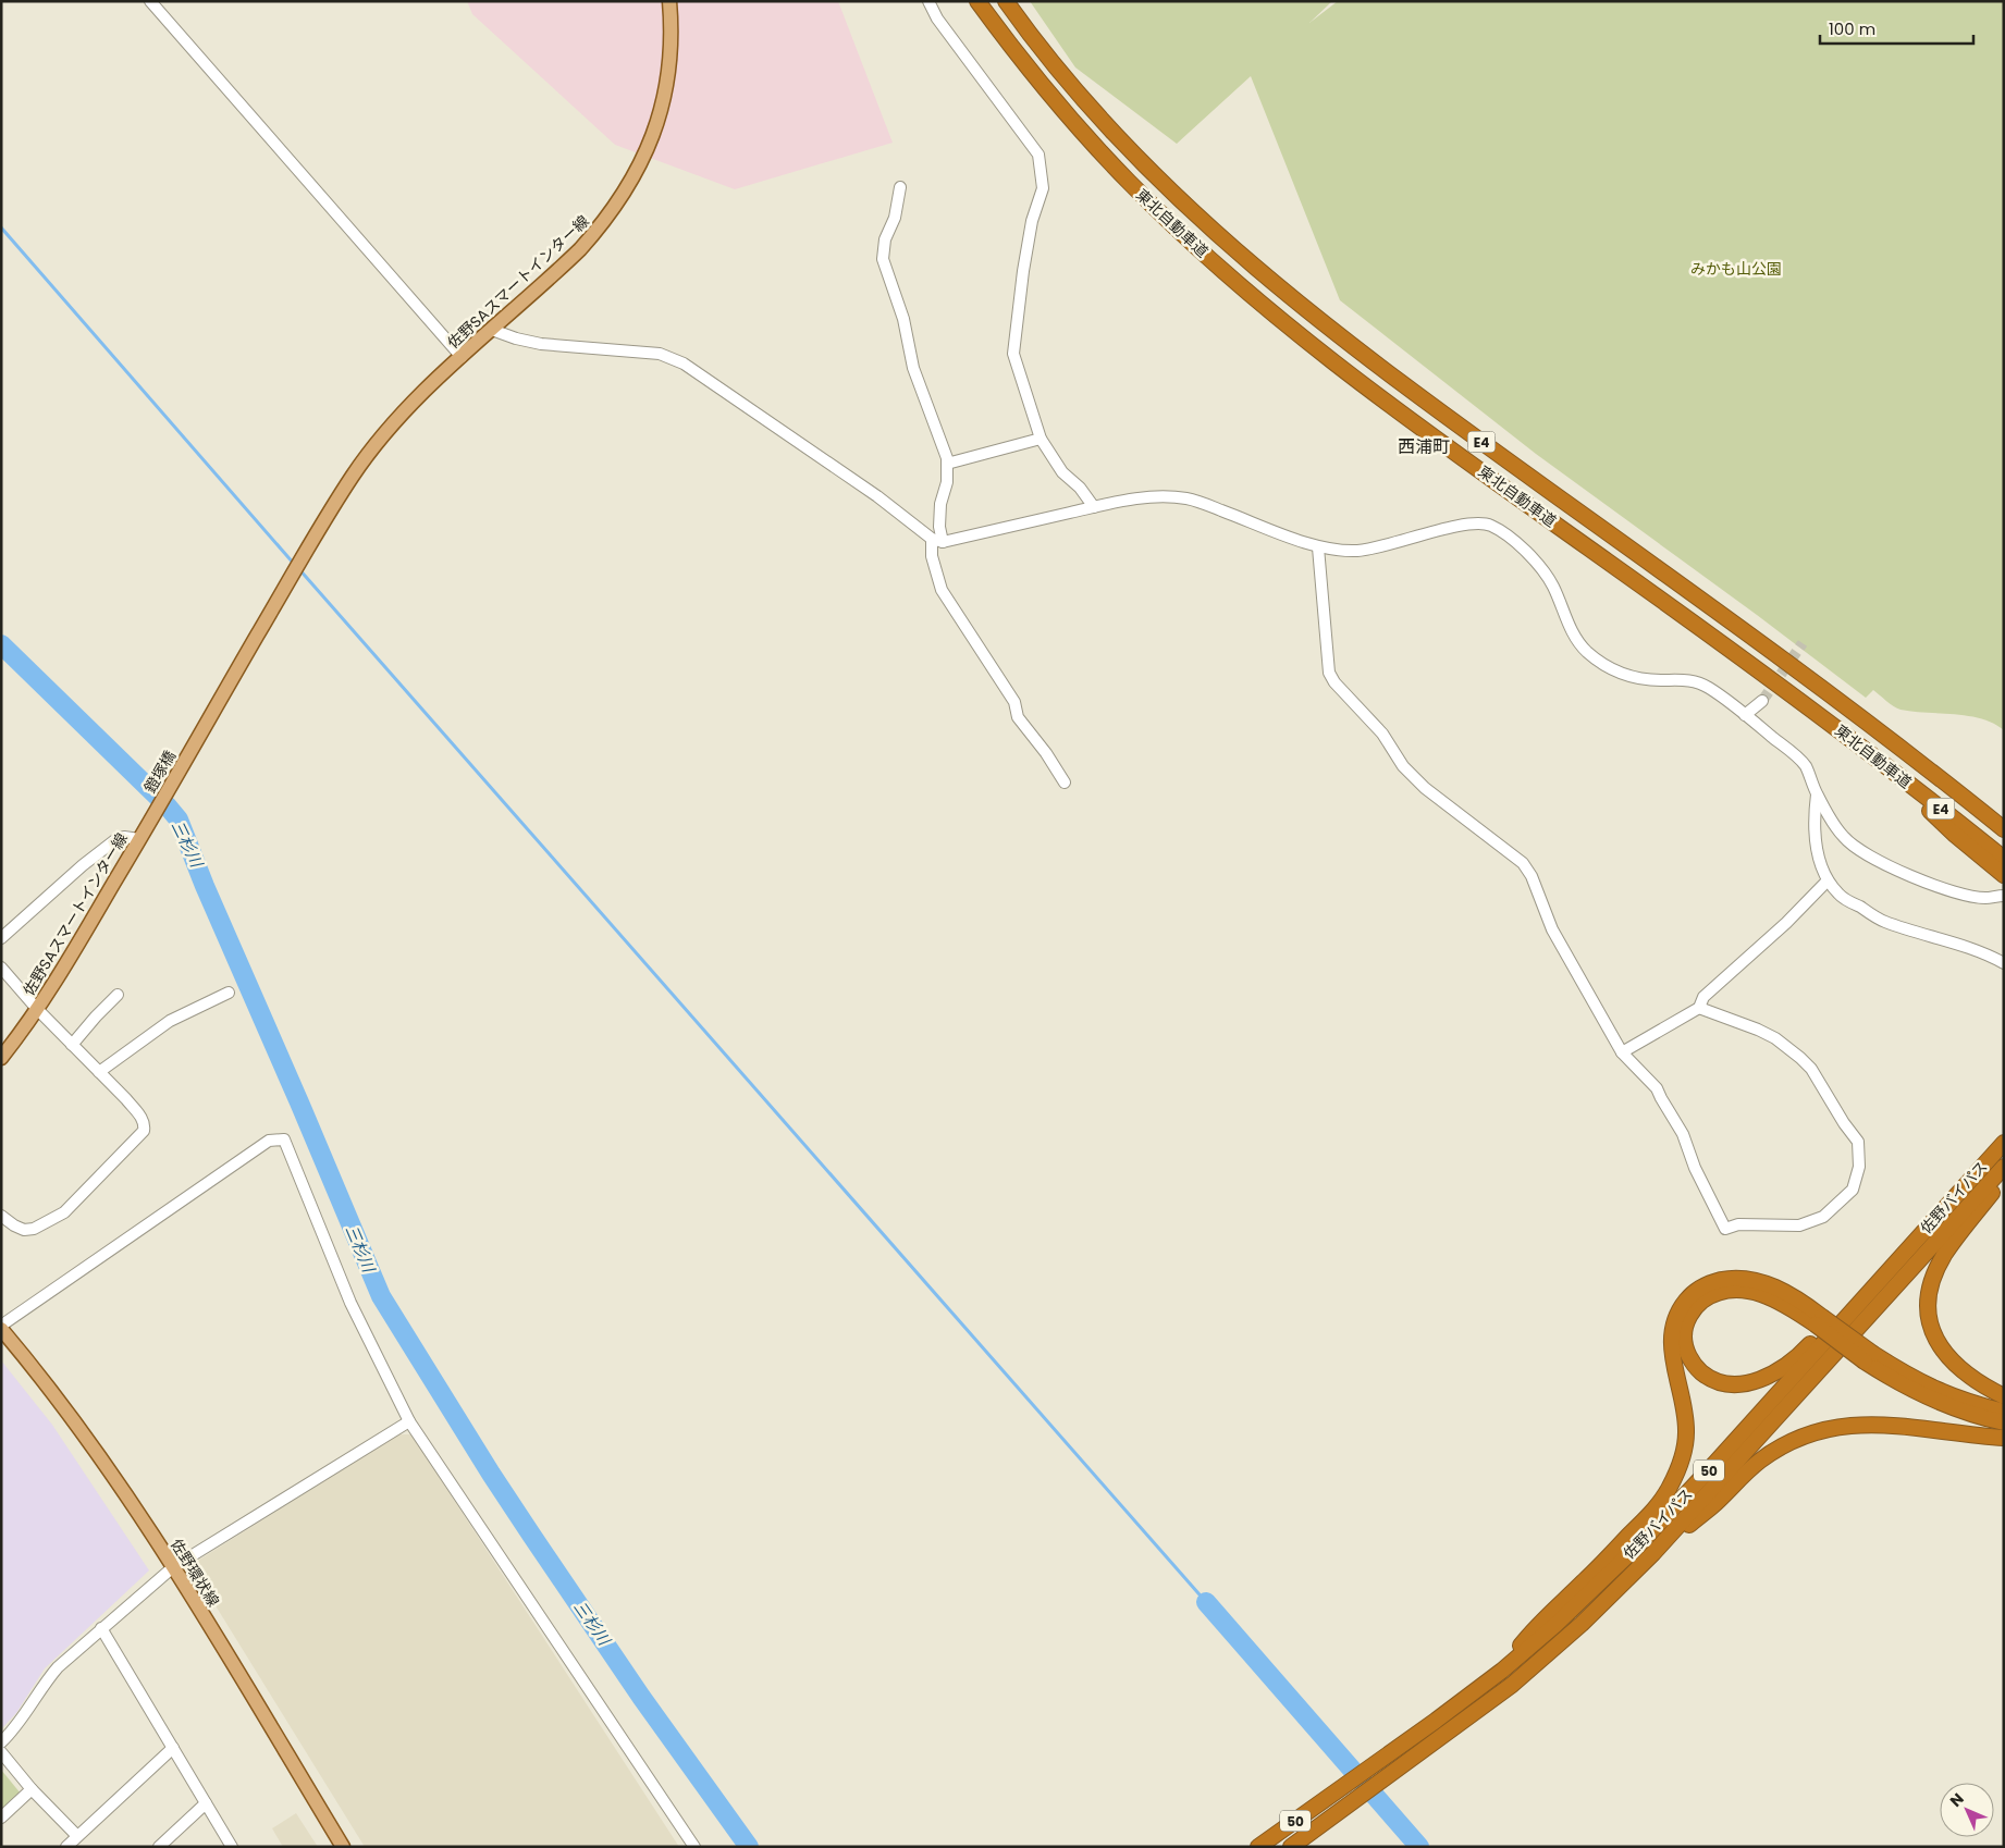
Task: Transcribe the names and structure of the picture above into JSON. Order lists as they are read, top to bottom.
{
  "streets": {
    "highway": [
      "東北自動車道",
      "E4",
      "佐野バイパス",
      "50"
    ],
    "main road": ["佐野SAスマートインター線", "鐙塚橋", "佐野環状線"]
  },
  "crossings": [
    ["佐野SAスマートインター線", "鐙塚橋"]
  ],
  "districts": ["西浦町"],
  "water": ["三杉川"],
  "parks": ["みかも山公園"],
  "scale_bar": "100 m",
  "north": "top left"
}
